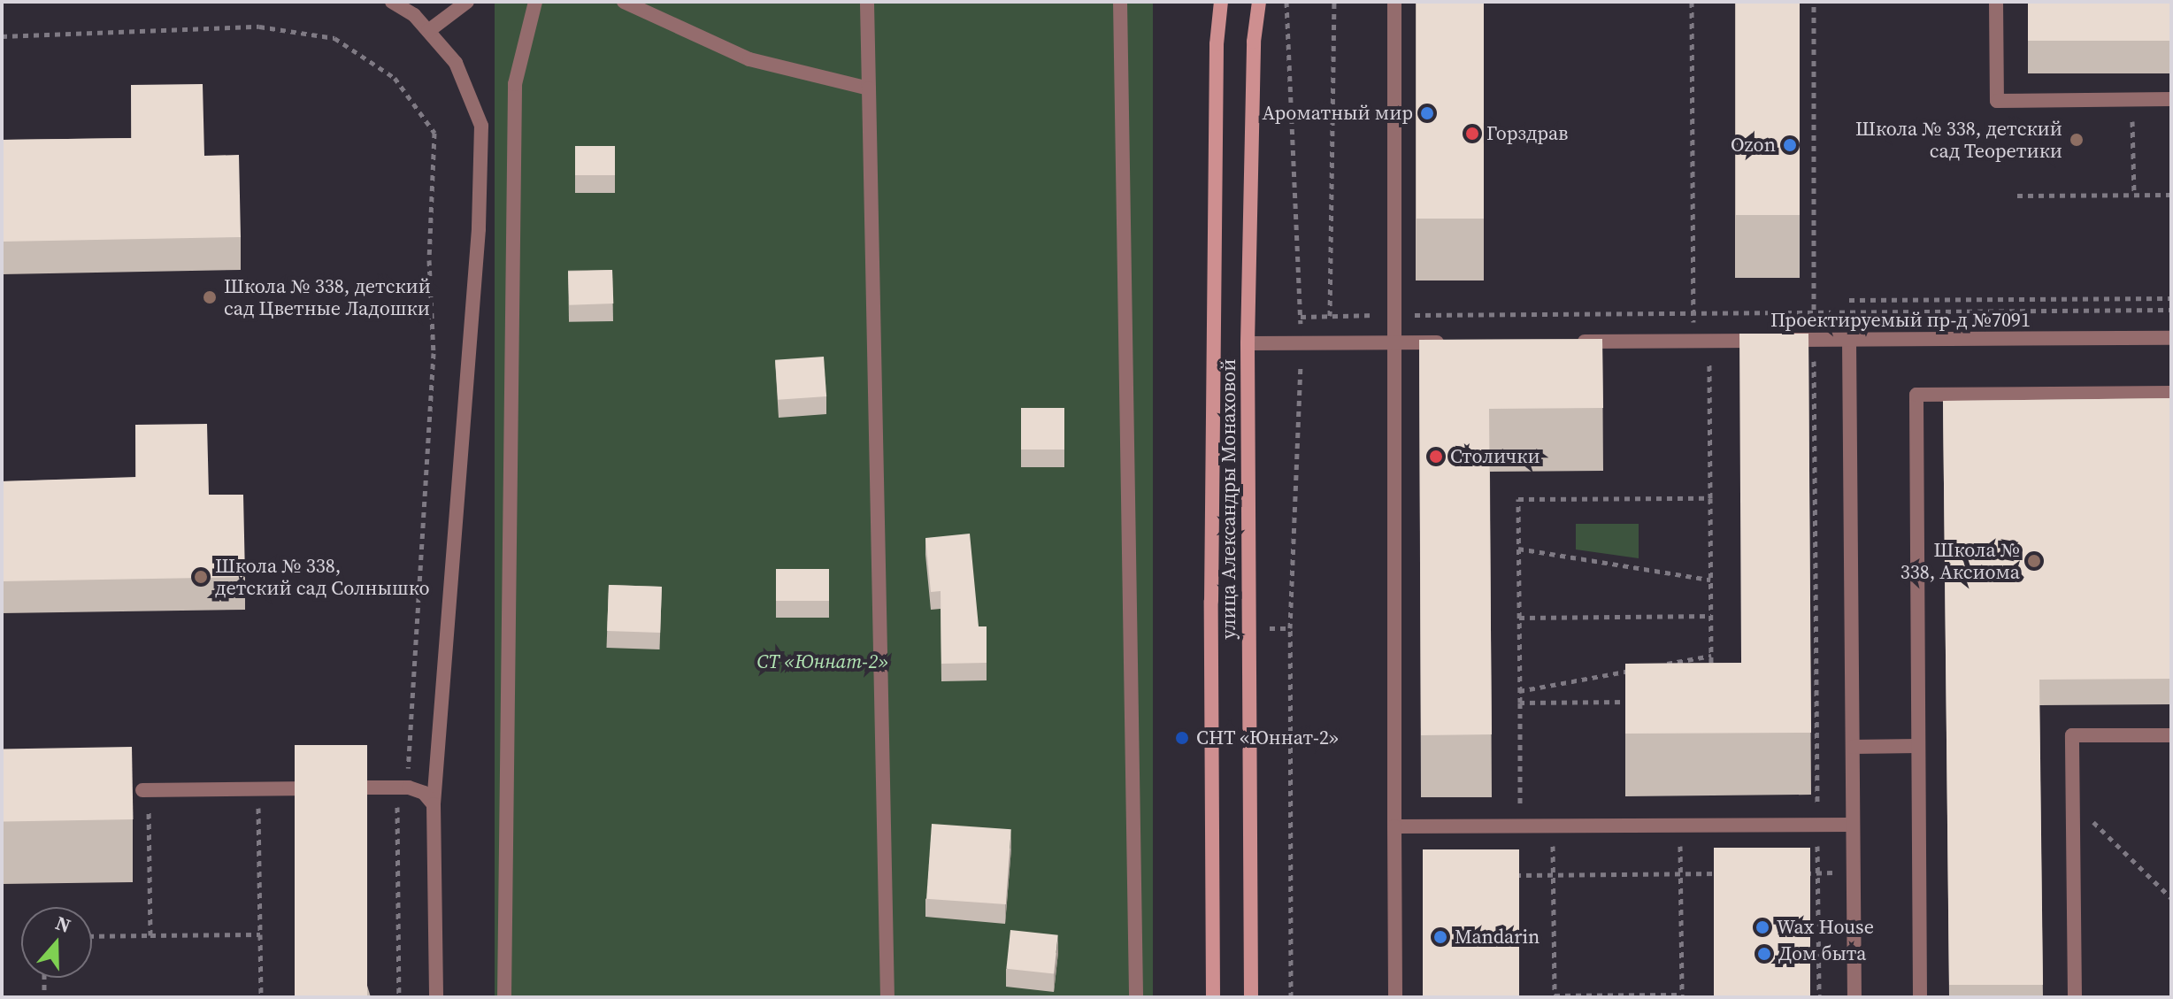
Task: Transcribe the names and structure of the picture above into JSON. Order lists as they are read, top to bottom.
{
  "streets": {
    "main road": ["улица Александры Монаховой"],
    "street": ["Проектируемый пр-д №7091"]
  },
  "parks": ["СТ «Юннат-2»"],
  "places": [
    "Ароматный мир",
    "Горздрав",
    "Школа № 338, детский сад Теоретики",
    "Ozon",
    "Школа № 338, детский сад Цветные Ладошки",
    "Столички",
    "Школа № 338, Аксиома",
    "Школа № 338, детский сад Солнышко",
    "СНТ «Юннат-2»",
    "Wax House",
    "Mandarin",
    "Дом быта"
  ],
  "north": "top"
}
